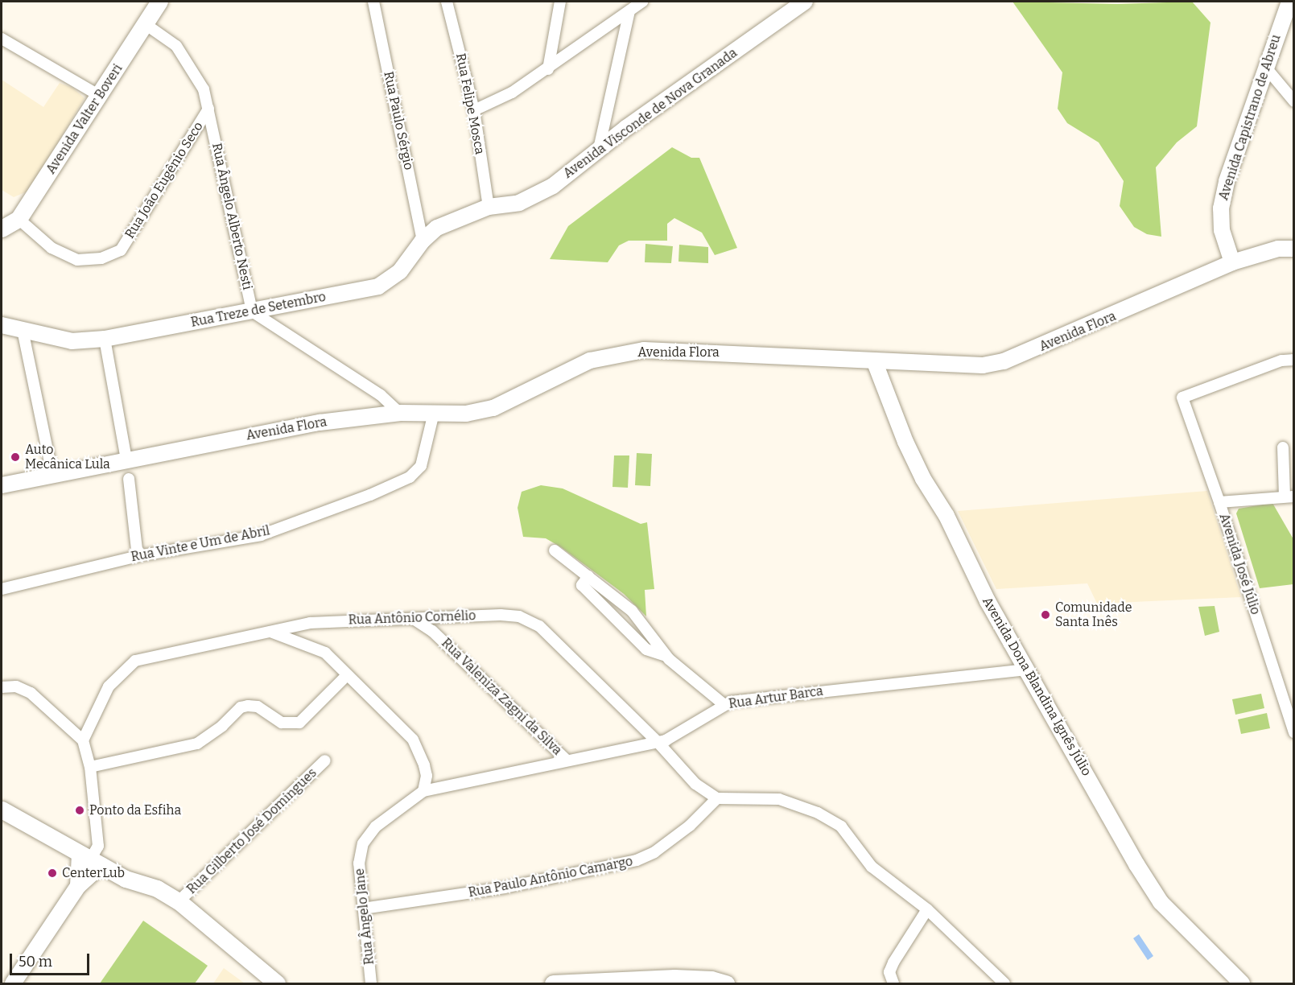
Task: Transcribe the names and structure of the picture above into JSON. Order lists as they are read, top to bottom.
{
  "streets": {
    "main road": [
      "Avenida Visconde de Nova Granada",
      "Avenida Capistrano de Abreu",
      "Avenida Valter Boveri",
      "Rua Treze de Setembro",
      "Avenida Flora",
      "Avenida Dona Blandina Ignês Júlio"
    ],
    "street": [
      "Rua Felipe Mosca",
      "Rua Paulo Sérgio",
      "Rua João Eugênio Seco",
      "Rua Ângelo Alberto Nesti",
      "Rua Vinte e Um de Abril",
      "Avenida José Júlio",
      "Rua Antônio Cornélio",
      "Rua Valeniza Zagni da Silva",
      "Rua Artur Barca",
      "Rua Gilberto José Domingues",
      "Rua Paulo Antônio Camargo",
      "Rua Ângelo Jane"
    ]
  },
  "crossings": [
    ["Rua Felipe Mosca", "Avenida Visconde de Nova Granada"],
    ["Rua Felipe Mosca", "Rua Treze de Setembro"],
    ["Avenida Visconde de Nova Granada", "Rua Treze de Setembro"],
    ["Avenida Capistrano de Abreu", "Avenida Flora"],
    ["Avenida Valter Boveri", "Rua João Eugênio Seco"],
    ["Avenida Valter Boveri", "Rua Ângelo Alberto Nesti"],
    ["Rua Paulo Sérgio", "Rua Treze de Setembro"],
    ["Rua João Eugênio Seco", "Rua Ângelo Alberto Nesti"],
    ["Rua Ângelo Alberto Nesti", "Rua Treze de Setembro"],
    ["Avenida Flora", "Rua Vinte e Um de Abril"],
    ["Avenida Flora", "Avenida Dona Blandina Ignês Júlio"],
    ["Rua Antônio Cornélio", "Rua Valeniza Zagni da Silva"],
    ["Rua Antônio Cornélio", "Rua Artur Barca"],
    ["Rua Antônio Cornélio", "Rua Paulo Antônio Camargo"],
    ["Avenida Dona Blandina Ignês Júlio", "Rua Artur Barca"],
    ["Rua Valeniza Zagni da Silva", "Rua Artur Barca"],
    ["Rua Artur Barca", "Rua Ângelo Jane"],
    ["Rua Paulo Antônio Camargo", "Rua Ângelo Jane"]
  ],
  "places": [
    "Auto Mecânica Lula",
    "Comunidade Santa Inês",
    "Ponto da Esfiha",
    "CenterLub"
  ],
  "scale_bar": "50 m"
}
